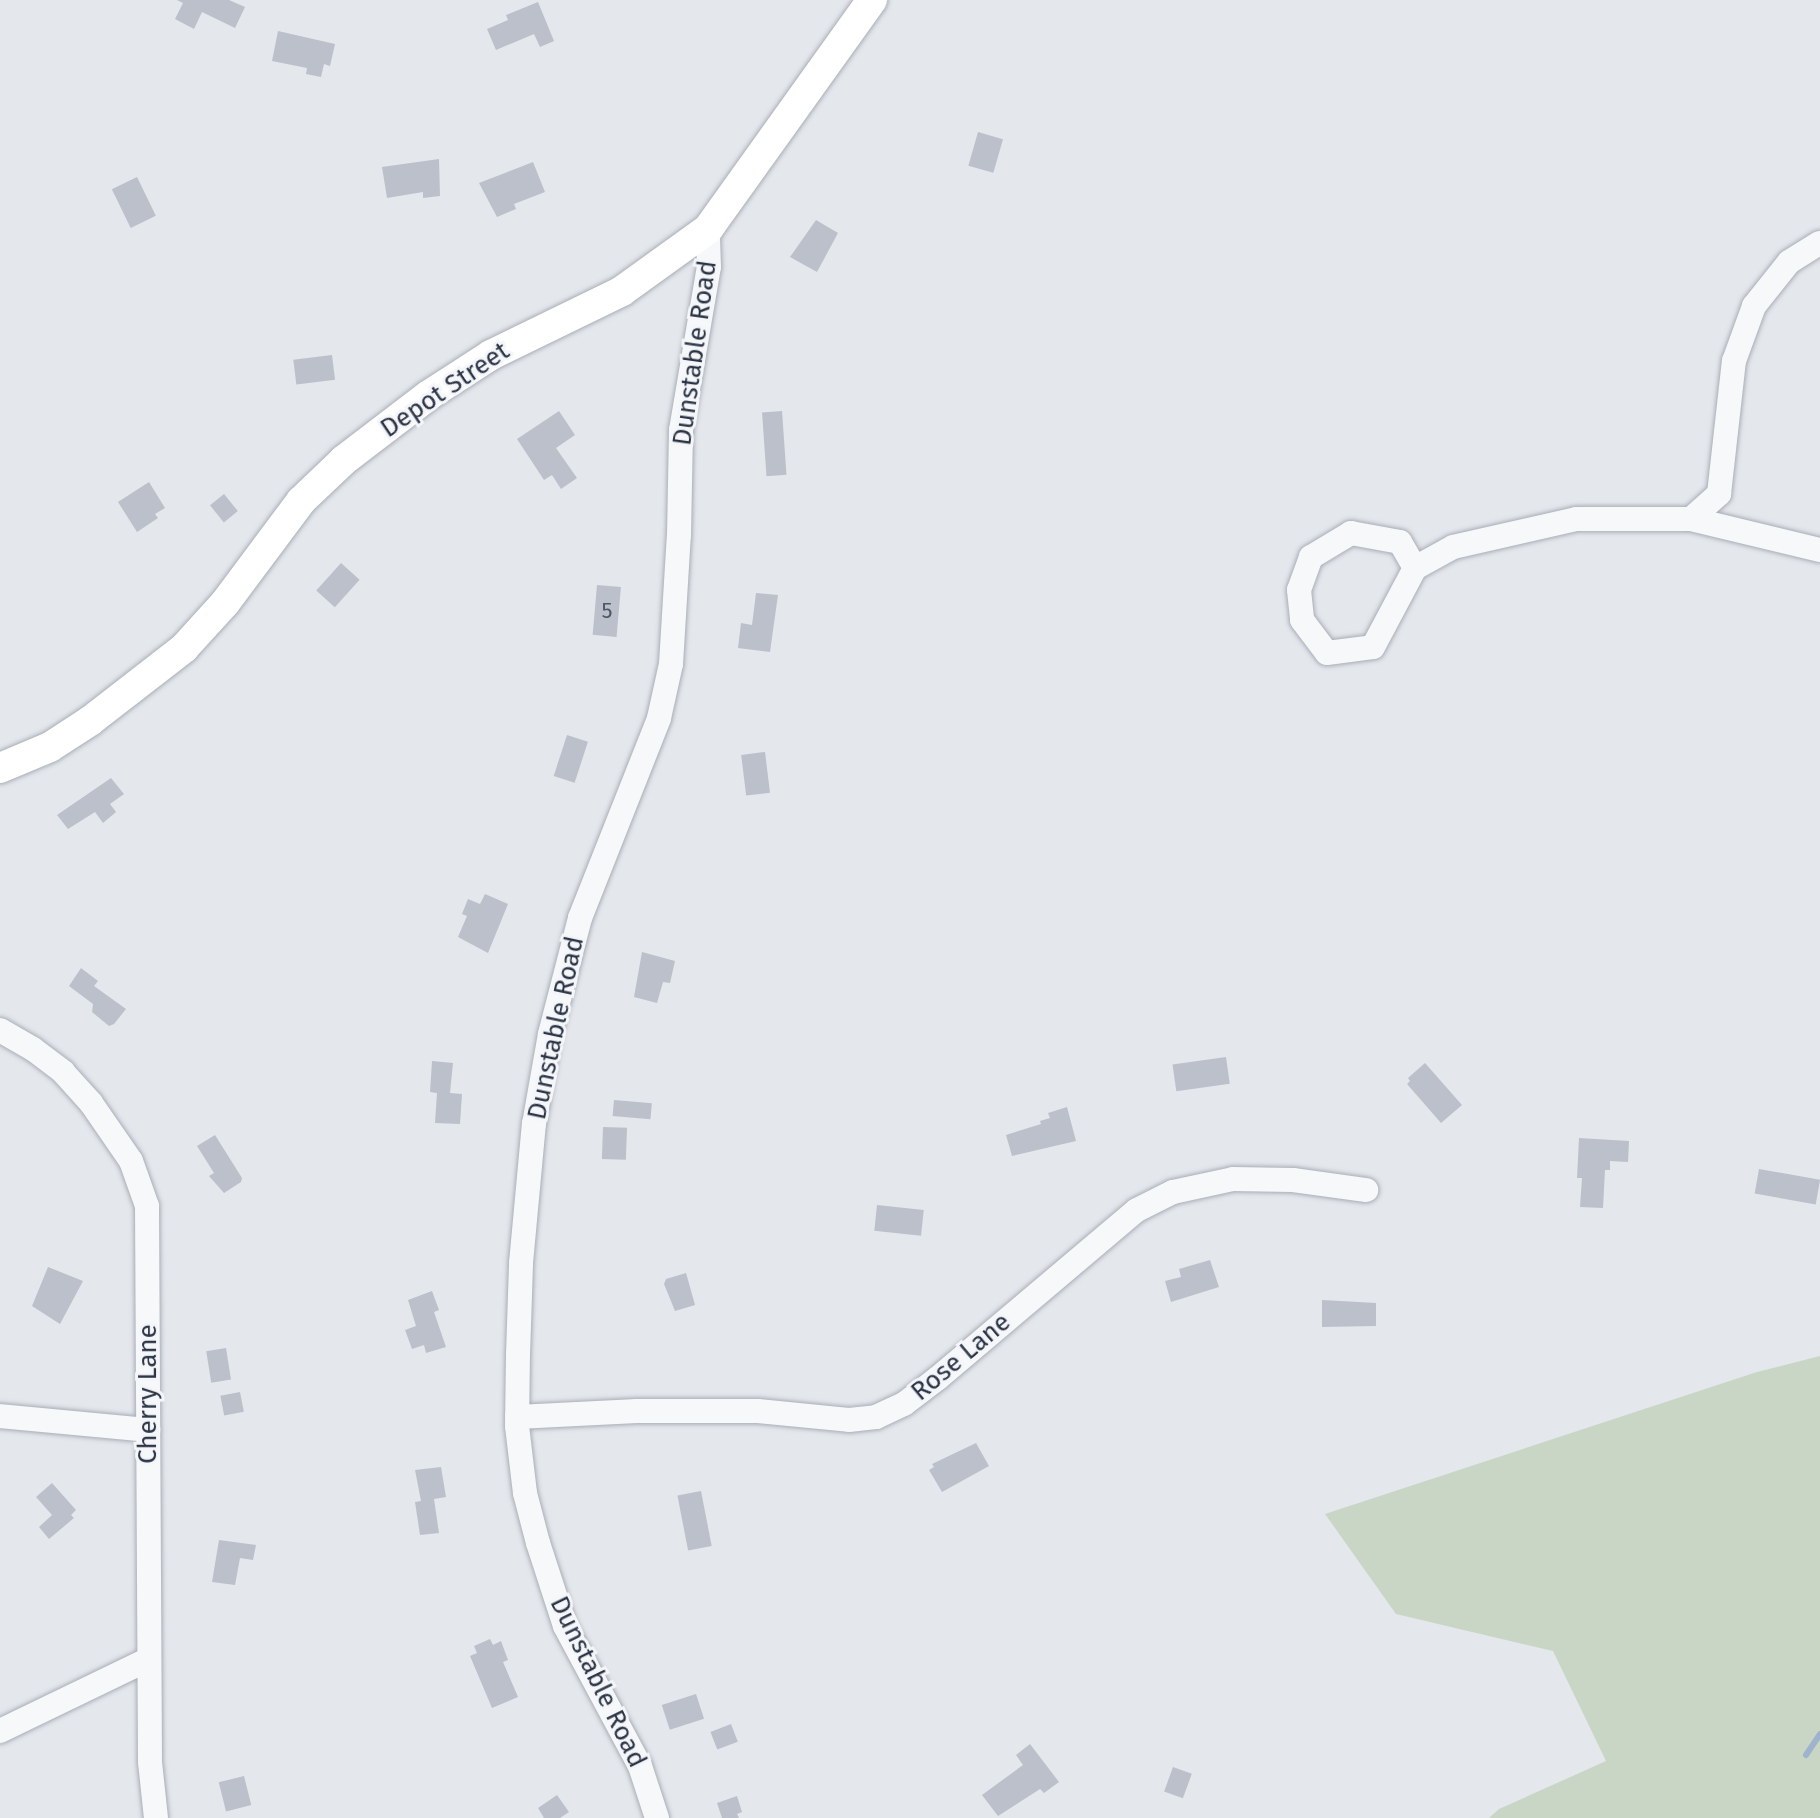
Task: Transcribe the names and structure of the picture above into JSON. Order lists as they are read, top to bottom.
{
  "streets": {
    "main road": ["Depot Street"],
    "street": ["Dunstable Road", "Rose Lane", "Cherry Lane"]
  },
  "crossings": [
    ["Dunstable Road", "Depot Street"],
    ["Dunstable Road", "Rose Lane"]
  ],
  "house_numbers": ["5"]
}
